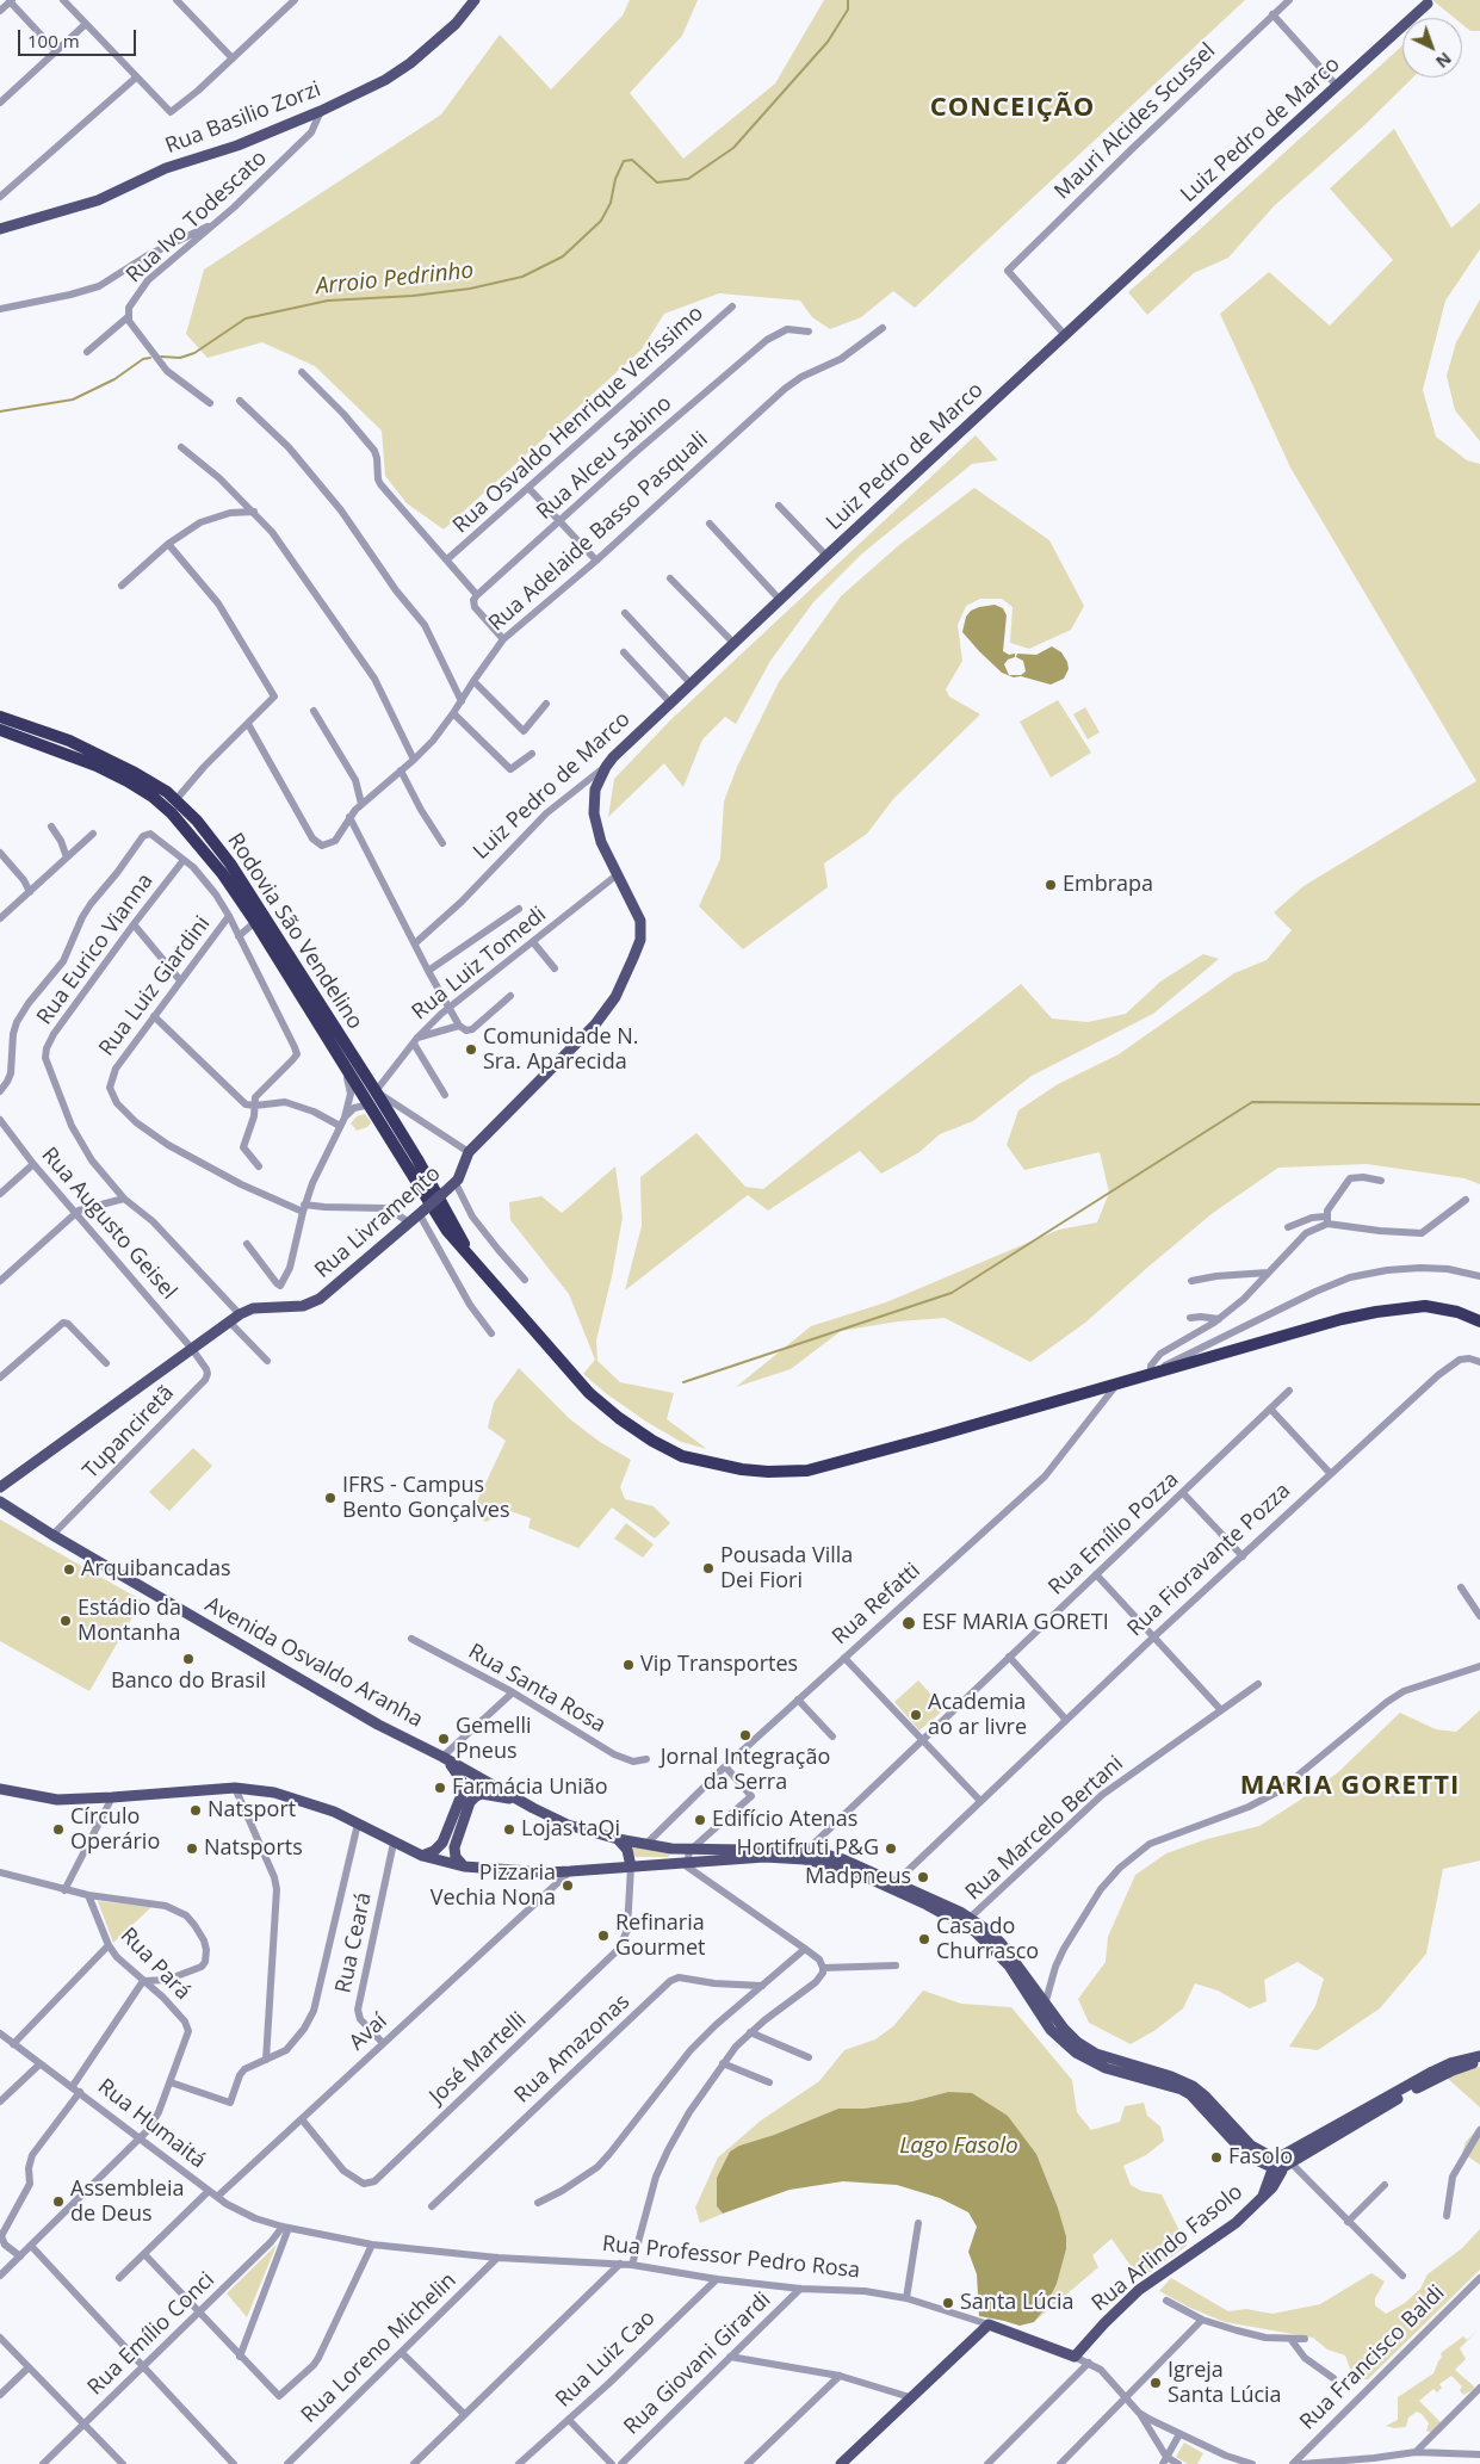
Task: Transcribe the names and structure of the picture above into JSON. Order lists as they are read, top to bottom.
{
  "streets": {
    "highway": ["Rodovia São Vendelino"],
    "main road": [
      "Rua Basilio Zorzi",
      "Luiz Pedro de Marco",
      "Rua Livramento",
      "Avenida Osvaldo Aranha",
      "Rua Arlindo Fasolo",
      "Rua Professor Pedro Rosa"
    ],
    "street": [
      "Mauri Alcides Scussel",
      "Rua Ivo Todescato",
      "Rua Osvaldo Henrique Veríssimo",
      "Rua Alceu Sabino",
      "Rua Adelaide Basso Pasquali",
      "Rua Eurico Vianna",
      "Rua Luiz Tomedi",
      "Rua Luiz Giardini",
      "Rua Augusto Geisel",
      "Tupanciretã",
      "Rua Emílio Pozza",
      "Rua Fioravante Pozza",
      "Rua Refatti",
      "Rua Santa Rosa",
      "Rua Marcelo Bertani",
      "Rua Ceará",
      "Rua Pará",
      "Avaí",
      "Rua Amazonas",
      "José Martelli",
      "Rua Humaitá",
      "Rua Emílio Conci",
      "Rua Loreno Michelin",
      "Rua Francisco Baldi",
      "Rua Luiz Cao",
      "Rua Giovani Girardi"
    ]
  },
  "crossings": [
    ["Rua Basilio Zorzi", "Rua Ivo Todescato"],
    ["Mauri Alcides Scussel", "Luiz Pedro de Marco"],
    ["Luiz Pedro de Marco", "Rua Livramento"],
    ["Rua Osvaldo Henrique Veríssimo", "Rua Alceu Sabino"],
    ["Rodovia São Vendelino", "Rua Luiz Tomedi"],
    ["Rua Eurico Vianna", "Rua Livramento"],
    ["Rua Luiz Tomedi", "Rua Livramento"],
    ["Rua Luiz Giardini", "Rua Livramento"],
    ["Rua Livramento", "Rua Augusto Geisel"],
    ["Rua Livramento", "Tupanciretã"],
    ["Rua Augusto Geisel", "Tupanciretã"],
    ["Tupanciretã", "Avenida Osvaldo Aranha"],
    ["Rua Emílio Pozza", "Avenida Osvaldo Aranha"],
    ["Rua Fioravante Pozza", "Avenida Osvaldo Aranha"],
    ["Rua Refatti", "Avenida Osvaldo Aranha"],
    ["Rua Ceará", "Avaí"],
    ["Rua Pará", "Rua Humaitá"],
    ["Avaí", "José Martelli"],
    ["Avaí", "Rua Humaitá"],
    ["Rua Humaitá", "Rua Professor Pedro Rosa"],
    ["Rua Humaitá", "Rua Emílio Conci"],
    ["Rua Arlindo Fasolo", "Rua Professor Pedro Rosa"],
    ["Rua Professor Pedro Rosa", "Rua Emílio Conci"],
    ["Rua Professor Pedro Rosa", "Rua Loreno Michelin"],
    ["Rua Professor Pedro Rosa", "Rua Luiz Cao"],
    ["Rua Professor Pedro Rosa", "Rua Giovani Girardi"]
  ],
  "districts": ["CONCEIÇÃO", "MARIA GORETTI"],
  "water": ["Arroio Pedrinho", "Lago Fasolo"],
  "places": [
    "Embrapa",
    "Comunidade N. Sra. Aparecida",
    "IFRS - Campus Bento Gonçalves",
    "Pousada Villa Dei Fiori",
    "Arquibancadas",
    "Estádio da Montanha",
    "ESF MARIA GORETI",
    "Banco do Brasil",
    "Vip Transportes",
    "Academia ao ar livre",
    "Jornal Integração da Serra",
    "Gemelli Pneus",
    "Farmácia União",
    "Natsport",
    "Edifício Atenas",
    "Círculo Operário",
    "Lojas taQi",
    "Natsports",
    "Hortifruti P&G",
    "Madpneus",
    "Pizzaria Vechia Nona",
    "Refinaria Gourmet",
    "Casa do Churrasco",
    "Fasolo",
    "Assembleia de Deus",
    "Santa Lúcia",
    "Igreja Santa Lúcia"
  ],
  "scale_bar": "100 m",
  "north": "bottom right"
}
